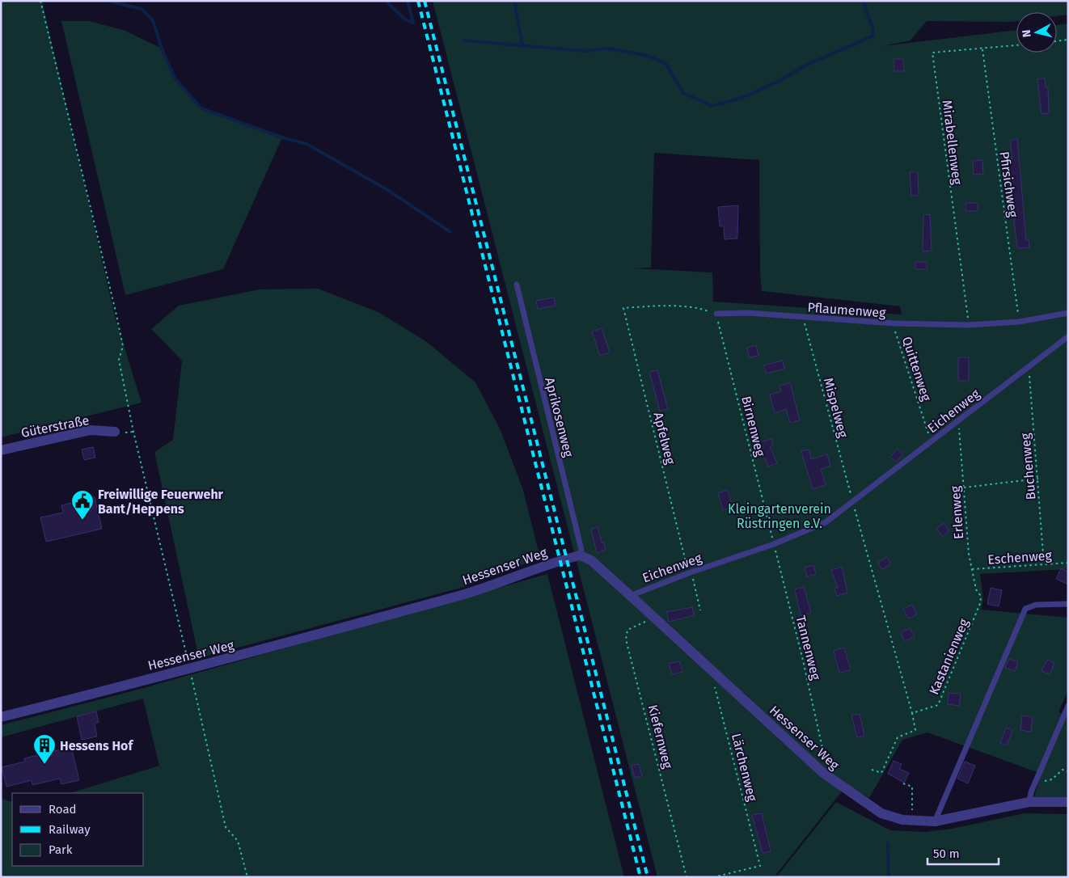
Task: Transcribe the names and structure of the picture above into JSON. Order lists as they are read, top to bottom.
{
  "streets": {
    "street": ["Güterstraße", "Hessenser Weg"],
    "lane": ["Pflaumenweg", "Eichenweg", "Aprikosenweg"],
    "path": [
      "Mirabellenweg",
      "Pfirsichweg",
      "Quittenweg",
      "Mispelweg",
      "Birnenweg",
      "Apfelweg",
      "Buchenweg",
      "Erlenweg",
      "Eschenweg",
      "Tannenweg",
      "Kastanienweg",
      "Kiefernweg",
      "Lärchenweg"
    ]
  },
  "crossings": [
    ["Mirabellenweg", "Pfirsichweg"],
    ["Mirabellenweg", "Pflaumenweg"],
    ["Pfirsichweg", "Pflaumenweg"],
    ["Pflaumenweg", "Quittenweg"],
    ["Pflaumenweg", "Mispelweg"],
    ["Pflaumenweg", "Birnenweg"],
    ["Pflaumenweg", "Apfelweg"],
    ["Quittenweg", "Eichenweg"],
    ["Mispelweg", "Eichenweg"],
    ["Eichenweg", "Birnenweg"],
    ["Eichenweg", "Apfelweg"],
    ["Eichenweg", "Buchenweg"],
    ["Eichenweg", "Erlenweg"],
    ["Eichenweg", "Hessenser Weg"],
    ["Eichenweg", "Tannenweg"],
    ["Aprikosenweg", "Hessenser Weg"],
    ["Birnenweg", "Apfelweg"],
    ["Birnenweg", "Tannenweg"],
    ["Buchenweg", "Eschenweg"],
    ["Erlenweg", "Eschenweg"],
    ["Erlenweg", "Kastanienweg"],
    ["Hessenser Weg", "Kiefernweg"],
    ["Hessenser Weg", "Lärchenweg"]
  ],
  "parks": ["Kleingartenverein Rüstringen e.V."],
  "places": {
    "public building": ["Freiwillige Feuerwehr Bant/Heppens"],
    "building": ["Hessens Hof"]
  },
  "legend": ["Road", "Railway", "Park"],
  "scale_bar": "50 m",
  "north": "left"
}
